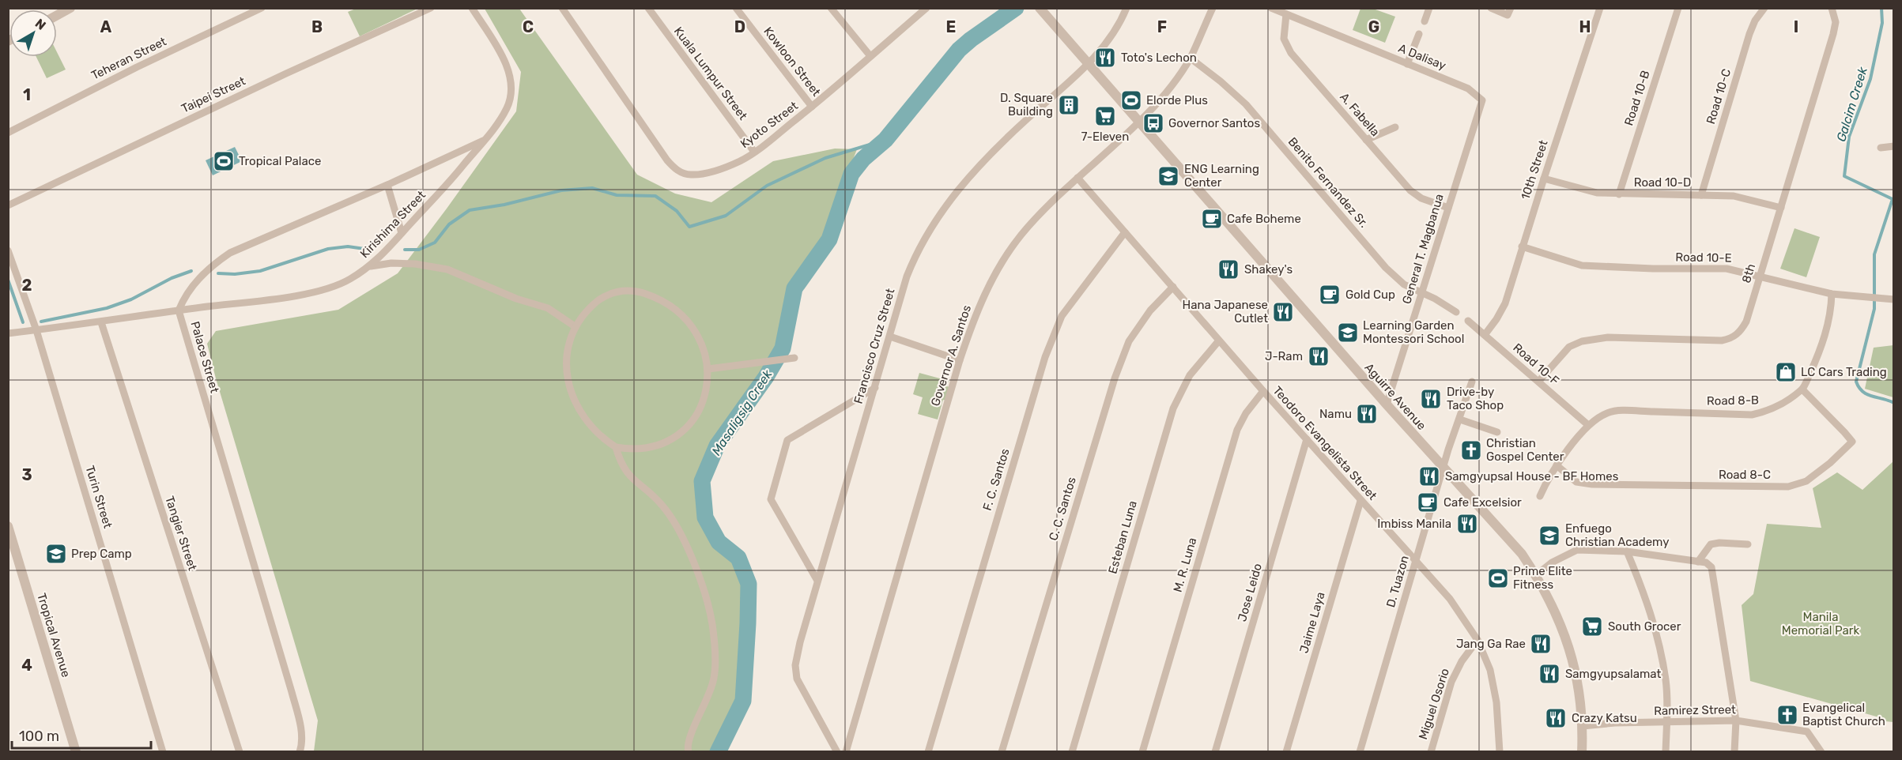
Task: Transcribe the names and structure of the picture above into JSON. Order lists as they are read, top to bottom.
{
  "streets": {
    "street": [
      "A Dalisay",
      "Teheran Street",
      "Kowloon Street",
      "Kuala Lumpur Street",
      "Taipei Street",
      "Road 10-C",
      "Road 10-B",
      "A. Fabella",
      "Kyoto Street",
      "10th Street",
      "Benito Fernandez Sr.",
      "Road 10-D",
      "Kirishima Street",
      "General T. Magbanua",
      "Road 10-E",
      "8th",
      "Francisco Cruz Street",
      "Governor A. Santos",
      "Palace Street",
      "Road 10-F",
      "Aguirre Avenue",
      "Road 8-B",
      "Teodoro Evangelista Street",
      "Road 8-C",
      "F. C. Santos",
      "Turin Street",
      "C. C. Santos",
      "Tangier Street",
      "Esteban Luna",
      "M. R. Luna",
      "D. Tuazon",
      "Jose Leido",
      "Jaime Laya",
      "Tropical Avenue",
      "Miguel Osorio",
      "Ramirez Street"
    ]
  },
  "crossings": [
    ["A Dalisay", "A. Fabella"],
    ["A Dalisay", "General T. Magbanua"],
    ["Kowloon Street", "Kyoto Street"],
    ["Kuala Lumpur Street", "Kyoto Street"],
    ["Road 10-C", "Road 10-D"],
    ["Road 10-B", "Road 10-D"],
    ["A. Fabella", "General T. Magbanua"],
    ["10th Street", "Road 10-D"],
    ["10th Street", "Road 10-E"],
    ["10th Street", "Road 10-F"],
    ["Benito Fernandez Sr.", "General T. Magbanua"],
    ["Benito Fernandez Sr.", "Governor A. Santos"],
    ["Road 10-D", "8th"],
    ["Kirishima Street", "Palace Street"],
    ["Kirishima Street", "Turin Street"],
    ["Kirishima Street", "Tangier Street"],
    ["General T. Magbanua", "Aguirre Avenue"],
    ["Road 10-E", "8th"],
    ["Road 10-E", "Road 8-B"],
    ["8th", "Road 10-F"],
    ["Francisco Cruz Street", "Aguirre Avenue"],
    ["Governor A. Santos", "Aguirre Avenue"],
    ["Governor A. Santos", "Teodoro Evangelista Street"],
    ["Road 10-F", "Road 8-B"],
    ["Aguirre Avenue", "D. Tuazon"],
    ["Aguirre Avenue", "Ramirez Street"],
    ["Road 8-B", "Road 8-C"],
    ["Teodoro Evangelista Street", "F. C. Santos"],
    ["Teodoro Evangelista Street", "C. C. Santos"],
    ["Teodoro Evangelista Street", "Esteban Luna"],
    ["Teodoro Evangelista Street", "M. R. Luna"],
    ["Teodoro Evangelista Street", "D. Tuazon"],
    ["Teodoro Evangelista Street", "Jose Leido"],
    ["Teodoro Evangelista Street", "Jaime Laya"],
    ["Teodoro Evangelista Street", "Miguel Osorio"]
  ],
  "water": ["Galcim Creek", "Masaligsig Creek"],
  "parks": ["Manila Memorial Park"],
  "places": {
    "restaurant": [
      "Toto's Lechon",
      "Shakey's",
      "Hana Japanese Cutlet",
      "J-Ram",
      "Drive-by Taco Shop",
      "Namu",
      "Samgyupsal House - BF Homes",
      "Imbiss Manila",
      "Jang Ga Rae",
      "Samgyupsalamat",
      "Crazy Katsu"
    ],
    "sports": ["Elorde Plus", "Tropical Palace", "Prime Elite Fitness"],
    "building": ["D. Square Building"],
    "supermarket": ["7-Eleven", "South Grocer"],
    "bus stop": ["Governor Santos"],
    "school or university": [
      "ENG Learning Center",
      "Learning Garden Montessori School",
      "Enfuego Christian Academy",
      "Prep Camp"
    ],
    "cafe": ["Cafe Boheme", "Gold Cup", "Cafe Excelsior"],
    "shop": ["LC Cars Trading"],
    "church": ["Christian Gospel Center", "Evangelical Baptist Church"]
  },
  "scale_bar": "100 m",
  "north": "top right",
  "grid": {
    "columns": [
      "A",
      "B",
      "C",
      "D",
      "E",
      "F",
      "G",
      "H",
      "I"
    ],
    "rows": [
      "1",
      "2",
      "3",
      "4"
    ]
  }
}
